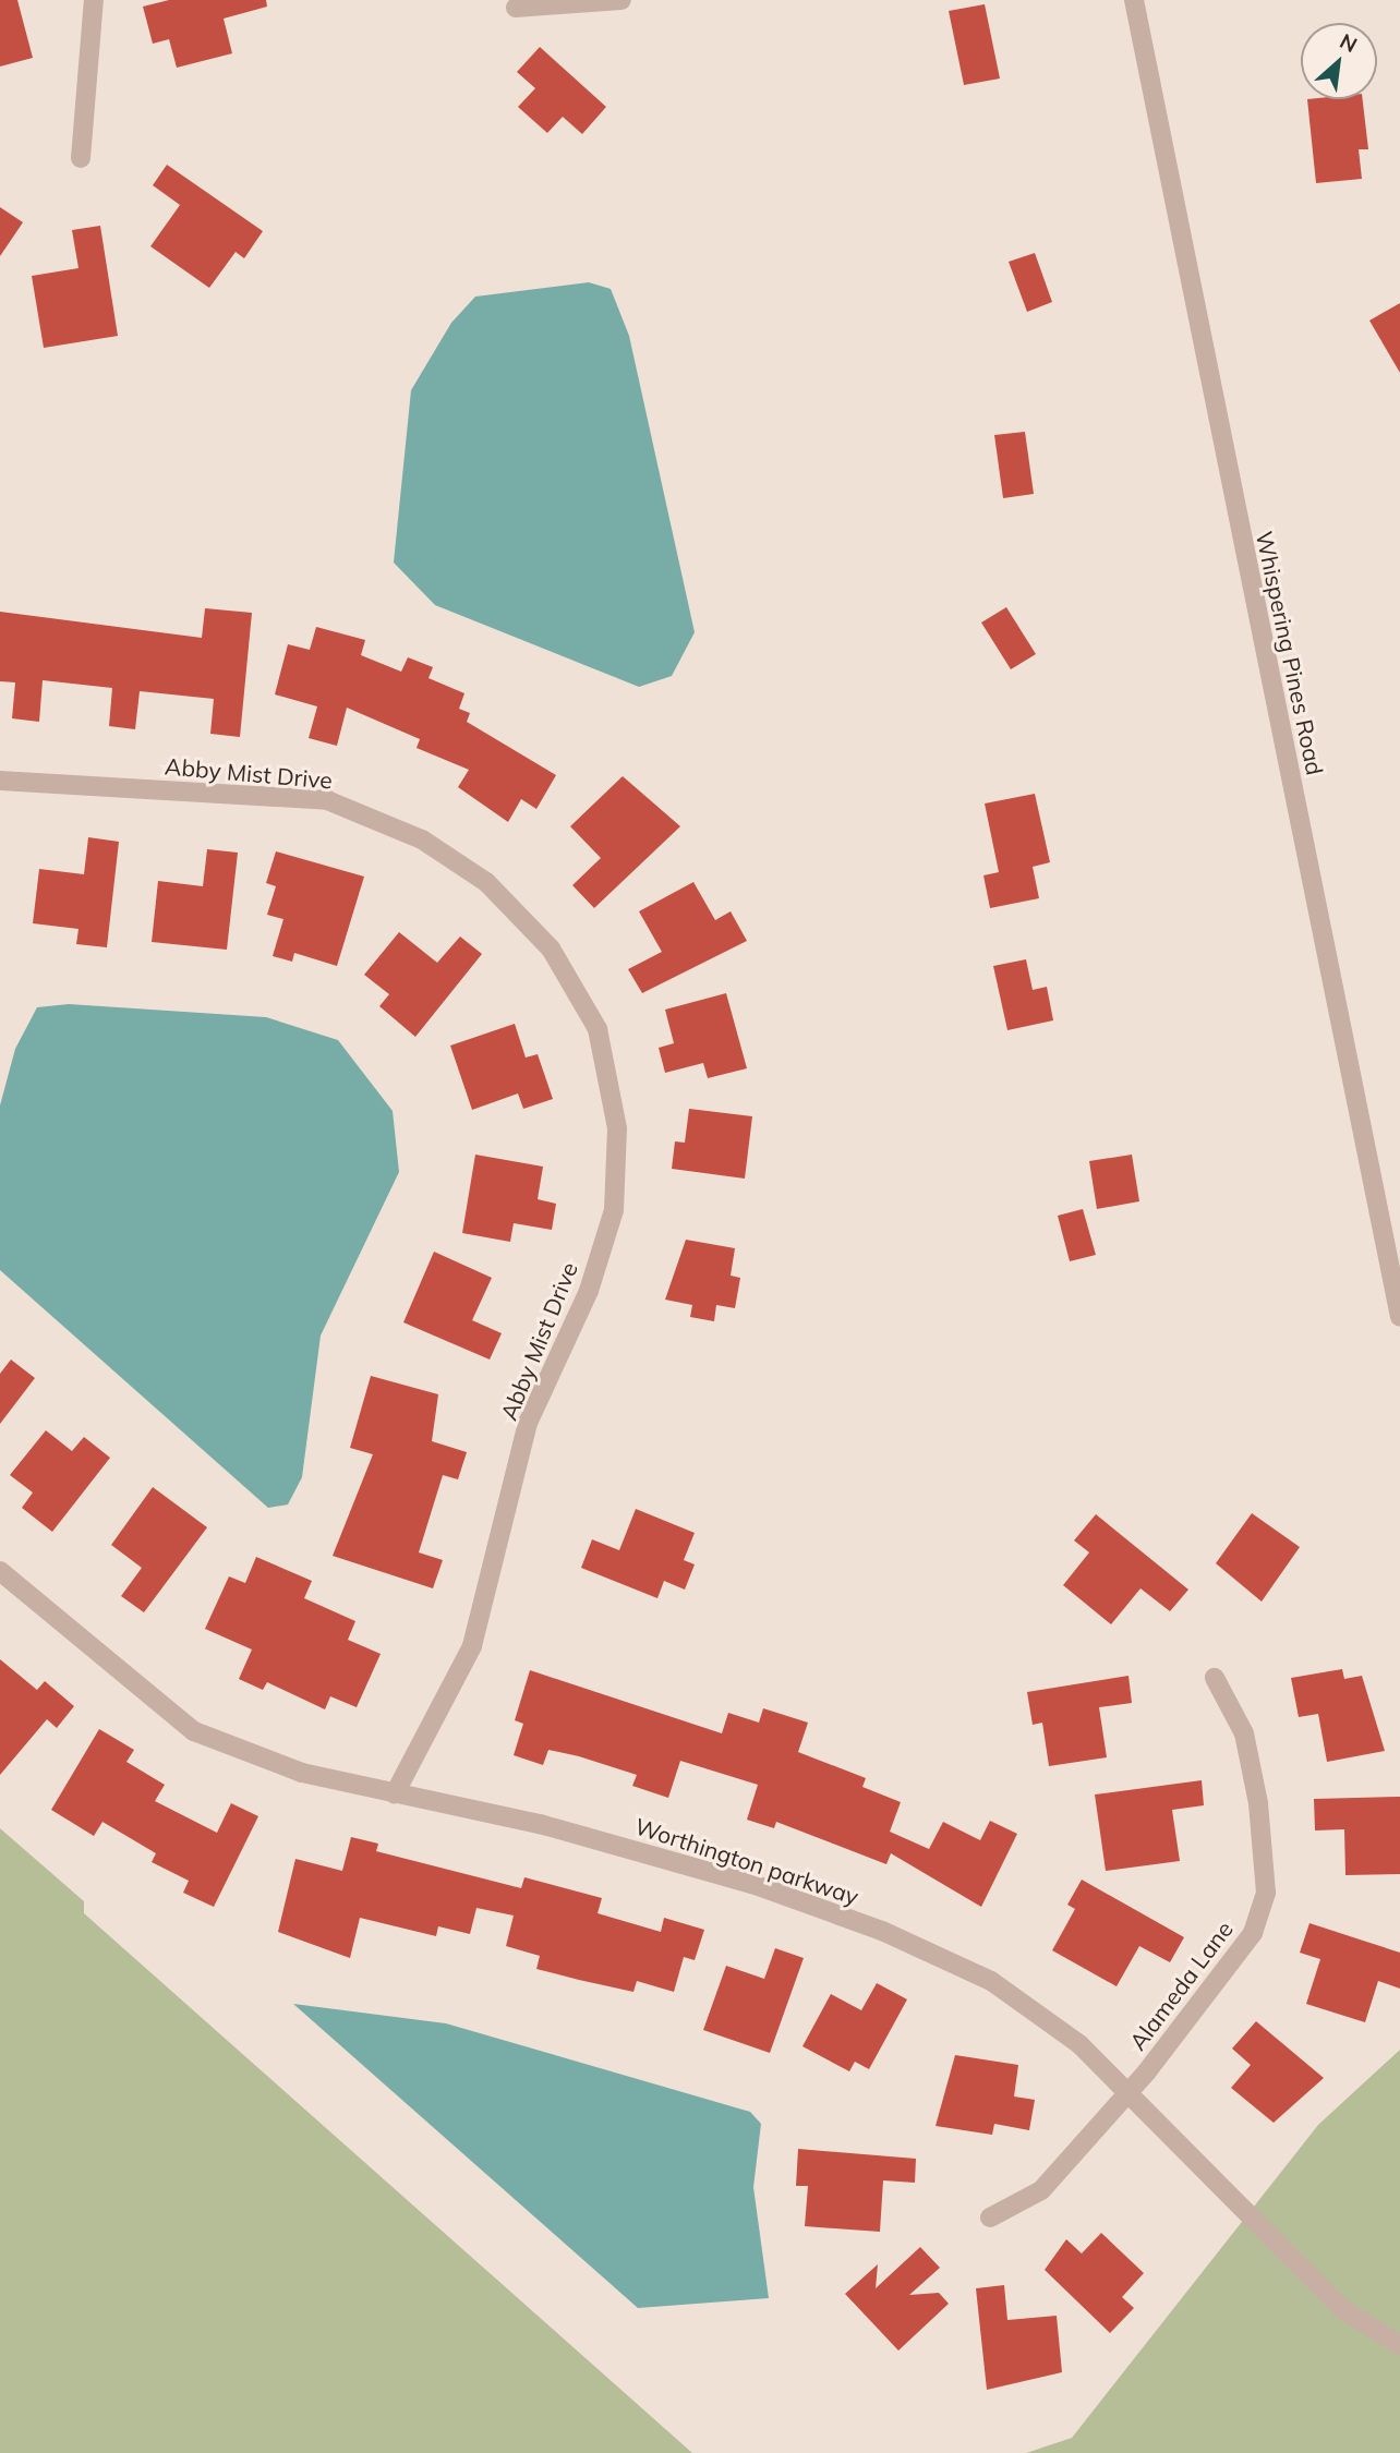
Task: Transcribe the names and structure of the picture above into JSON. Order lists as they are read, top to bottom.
{
  "streets": {
    "street": [
      "Whispering Pines Road",
      "Abby Mist Drive",
      "Worthington parkway",
      "Alameda Lane"
    ]
  },
  "crossings": [
    ["Abby Mist Drive", "Worthington parkway"],
    ["Worthington parkway", "Alameda Lane"]
  ],
  "north": "top right"
}
